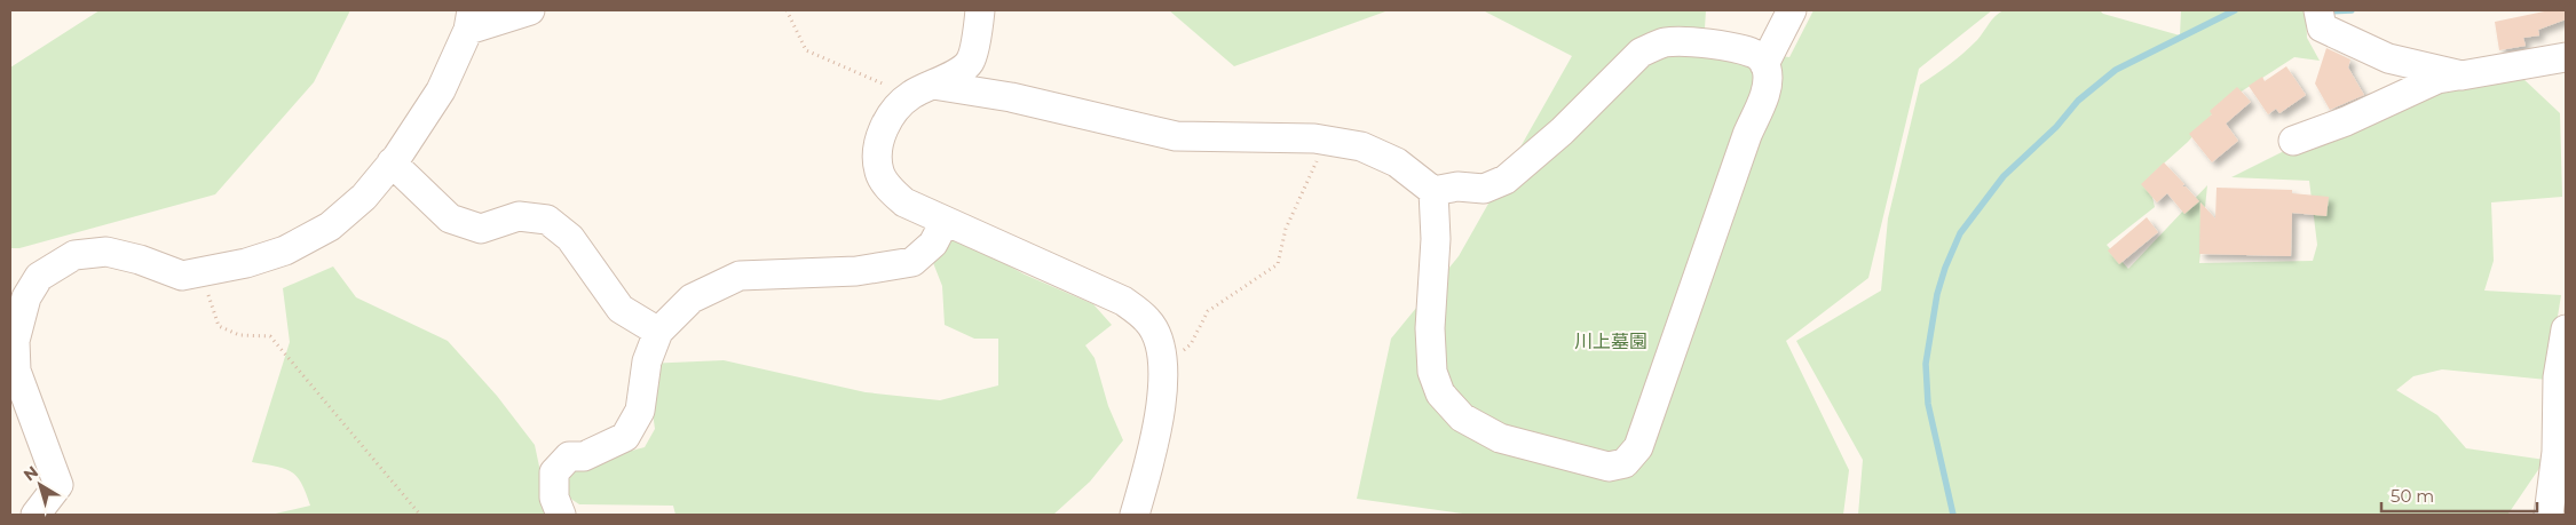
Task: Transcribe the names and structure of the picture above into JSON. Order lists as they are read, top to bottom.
{
  "parks": ["川上墓園"],
  "scale_bar": "50 m",
  "north": "top left"
}
